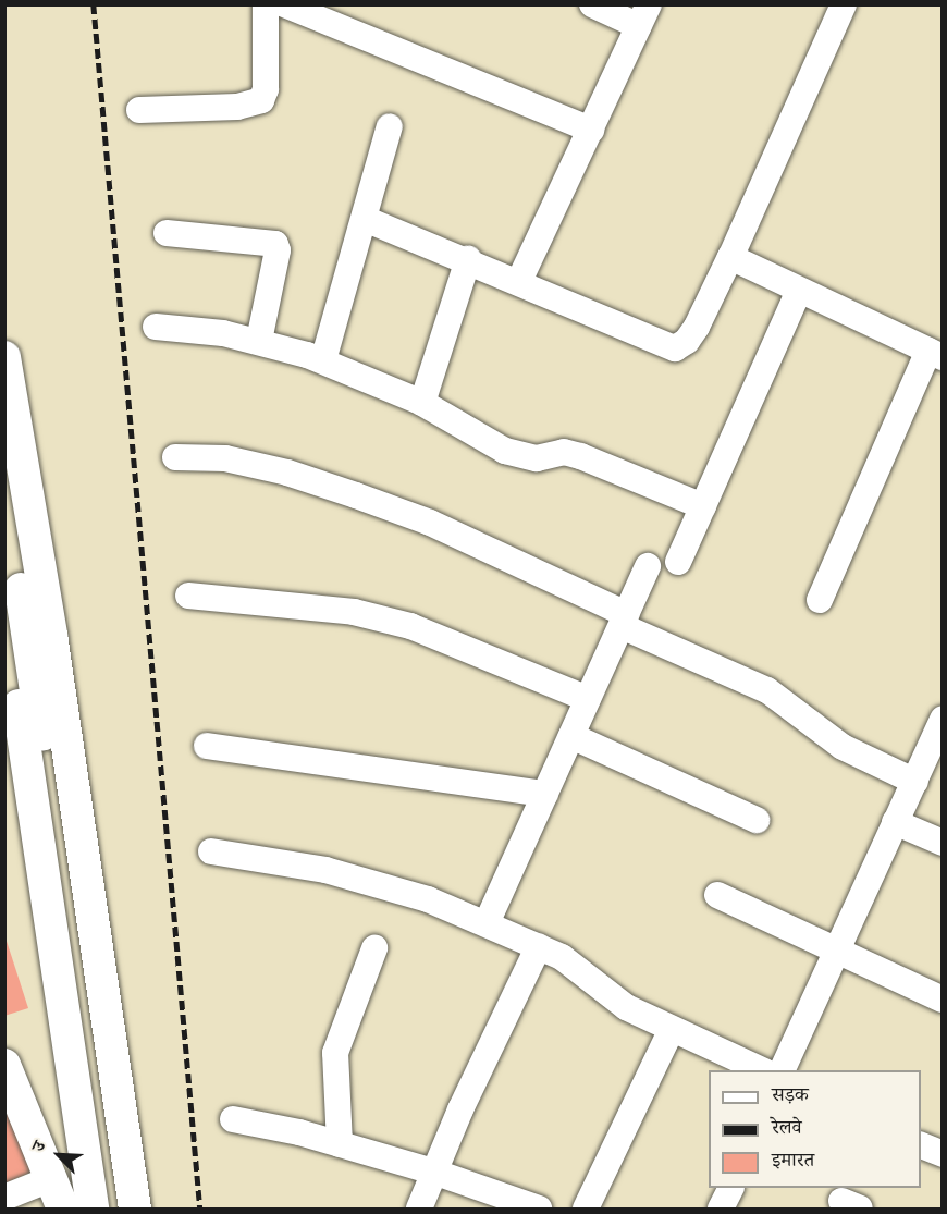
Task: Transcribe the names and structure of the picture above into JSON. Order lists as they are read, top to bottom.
{
  "legend": ["सड़क", "रेलवे", "इमारत"],
  "north": "top left"
}
